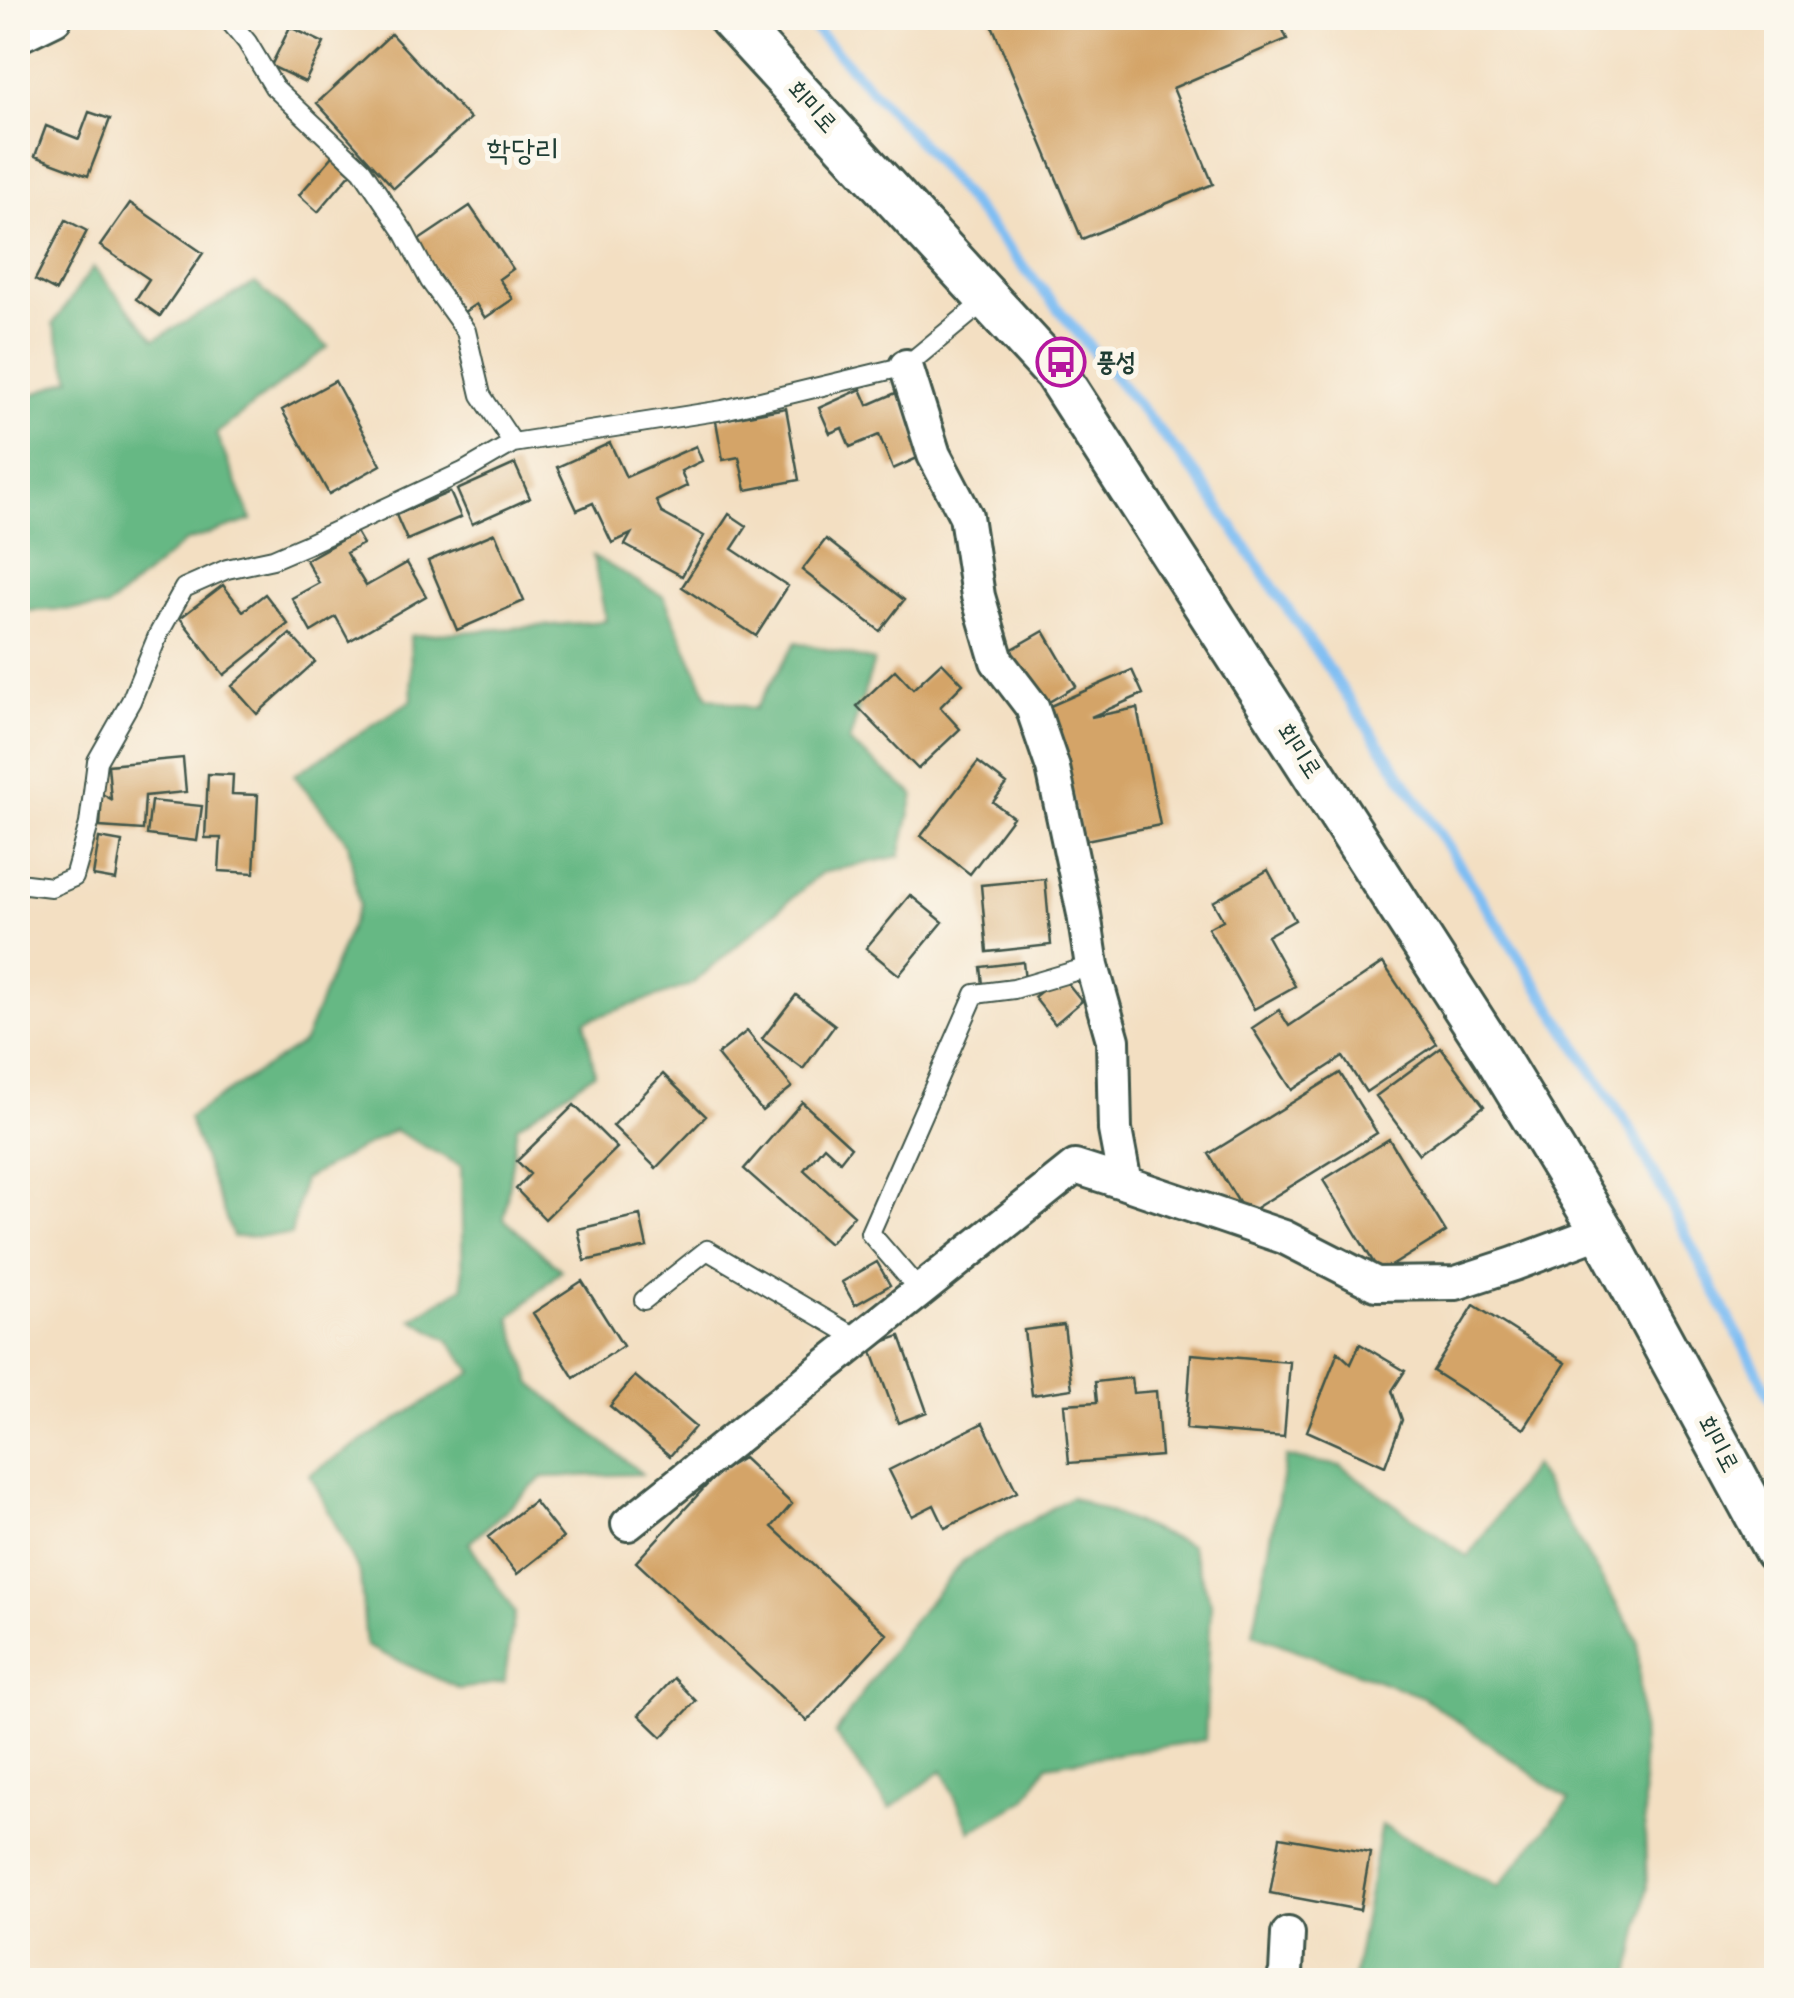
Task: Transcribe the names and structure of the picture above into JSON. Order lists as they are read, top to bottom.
{
  "streets": {
    "street": ["회미로"]
  },
  "districts": ["학당리"],
  "places": {
    "bus stop": ["풍성"]
  }
}
